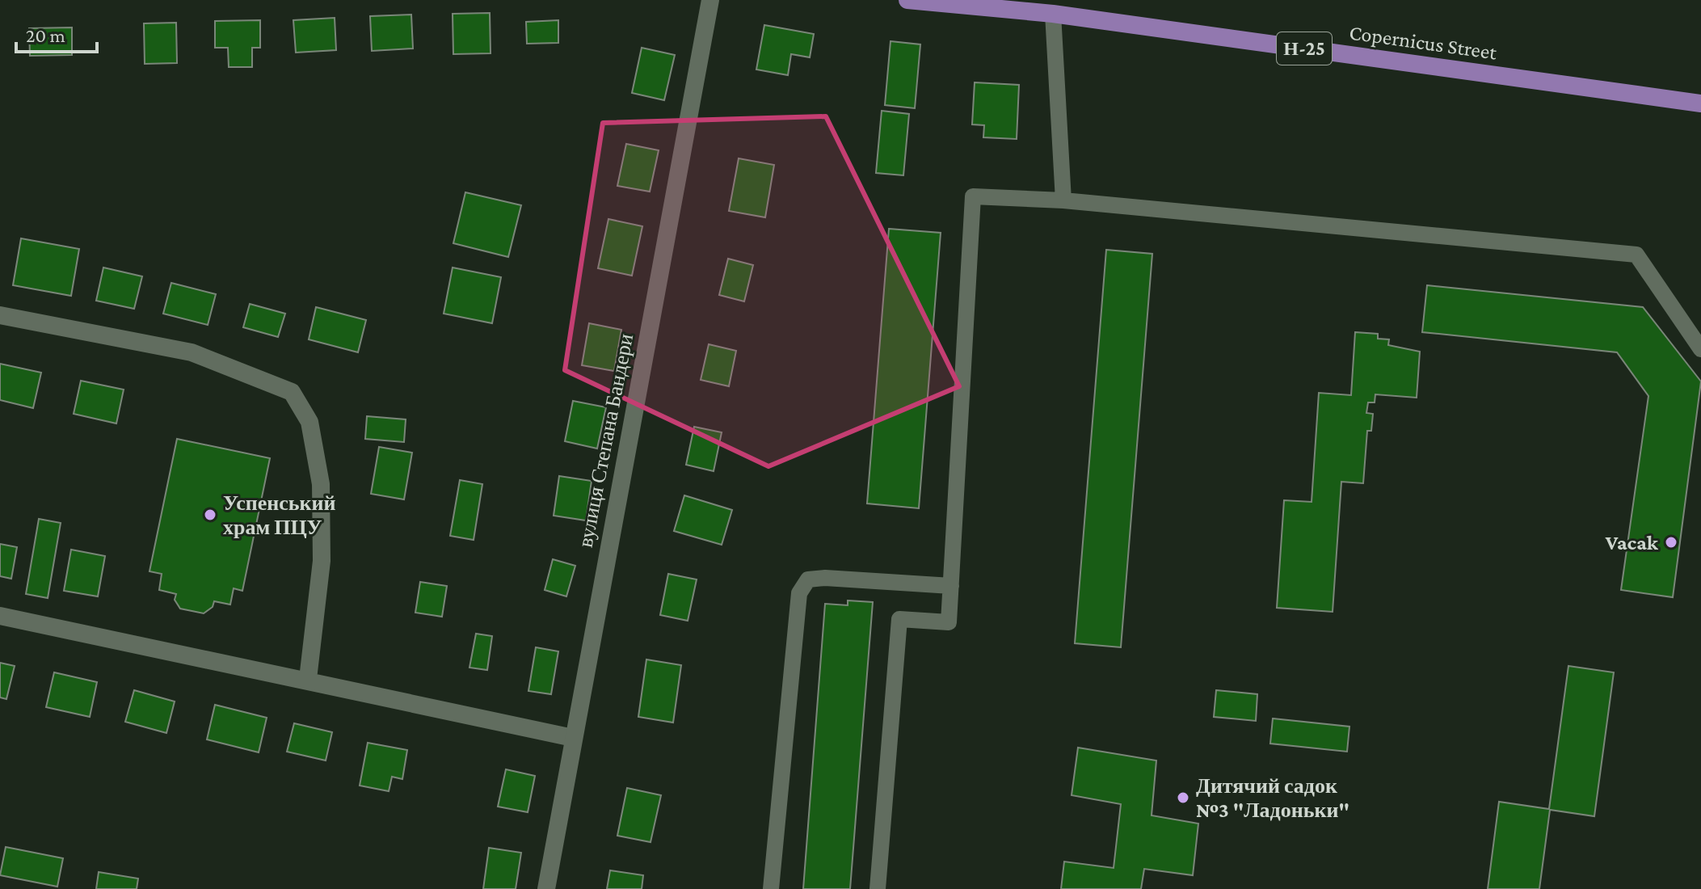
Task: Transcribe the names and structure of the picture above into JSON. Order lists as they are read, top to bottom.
{
  "streets": {
    "main road": ["Copernicus Street", "Н-25"],
    "street": ["вулиця Степана Бандери"]
  },
  "places": ["Успенський храм ПЦУ", "Vacak", "Дитячий садок №3 \"Ладоньки\""],
  "scale_bar": "20 m"
}
